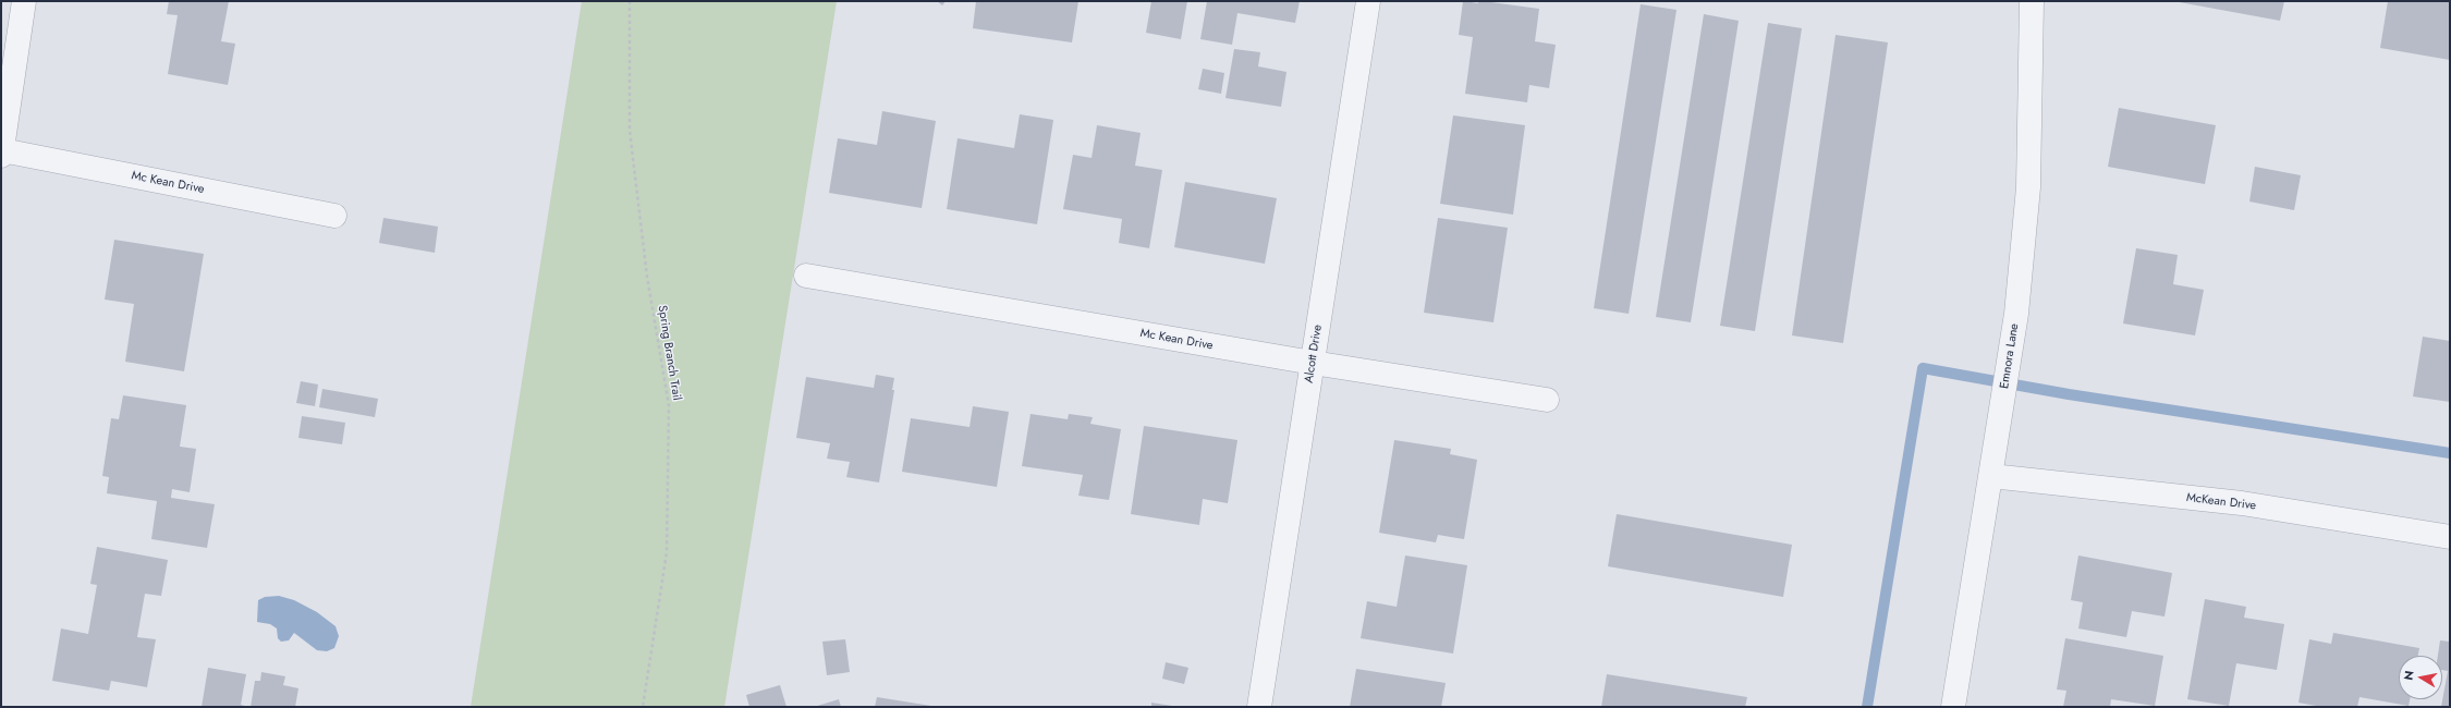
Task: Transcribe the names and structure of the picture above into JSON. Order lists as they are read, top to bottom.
{
  "streets": {
    "street": [
      "Mc Kean Drive",
      "Alcott Drive",
      "Emnora Lane",
      "McKean Drive"
    ],
    "path": ["Spring Branch Trail"]
  },
  "crossings": [
    ["Mc Kean Drive", "Alcott Drive"],
    ["Emnora Lane", "McKean Drive"]
  ],
  "north": "left"
}
